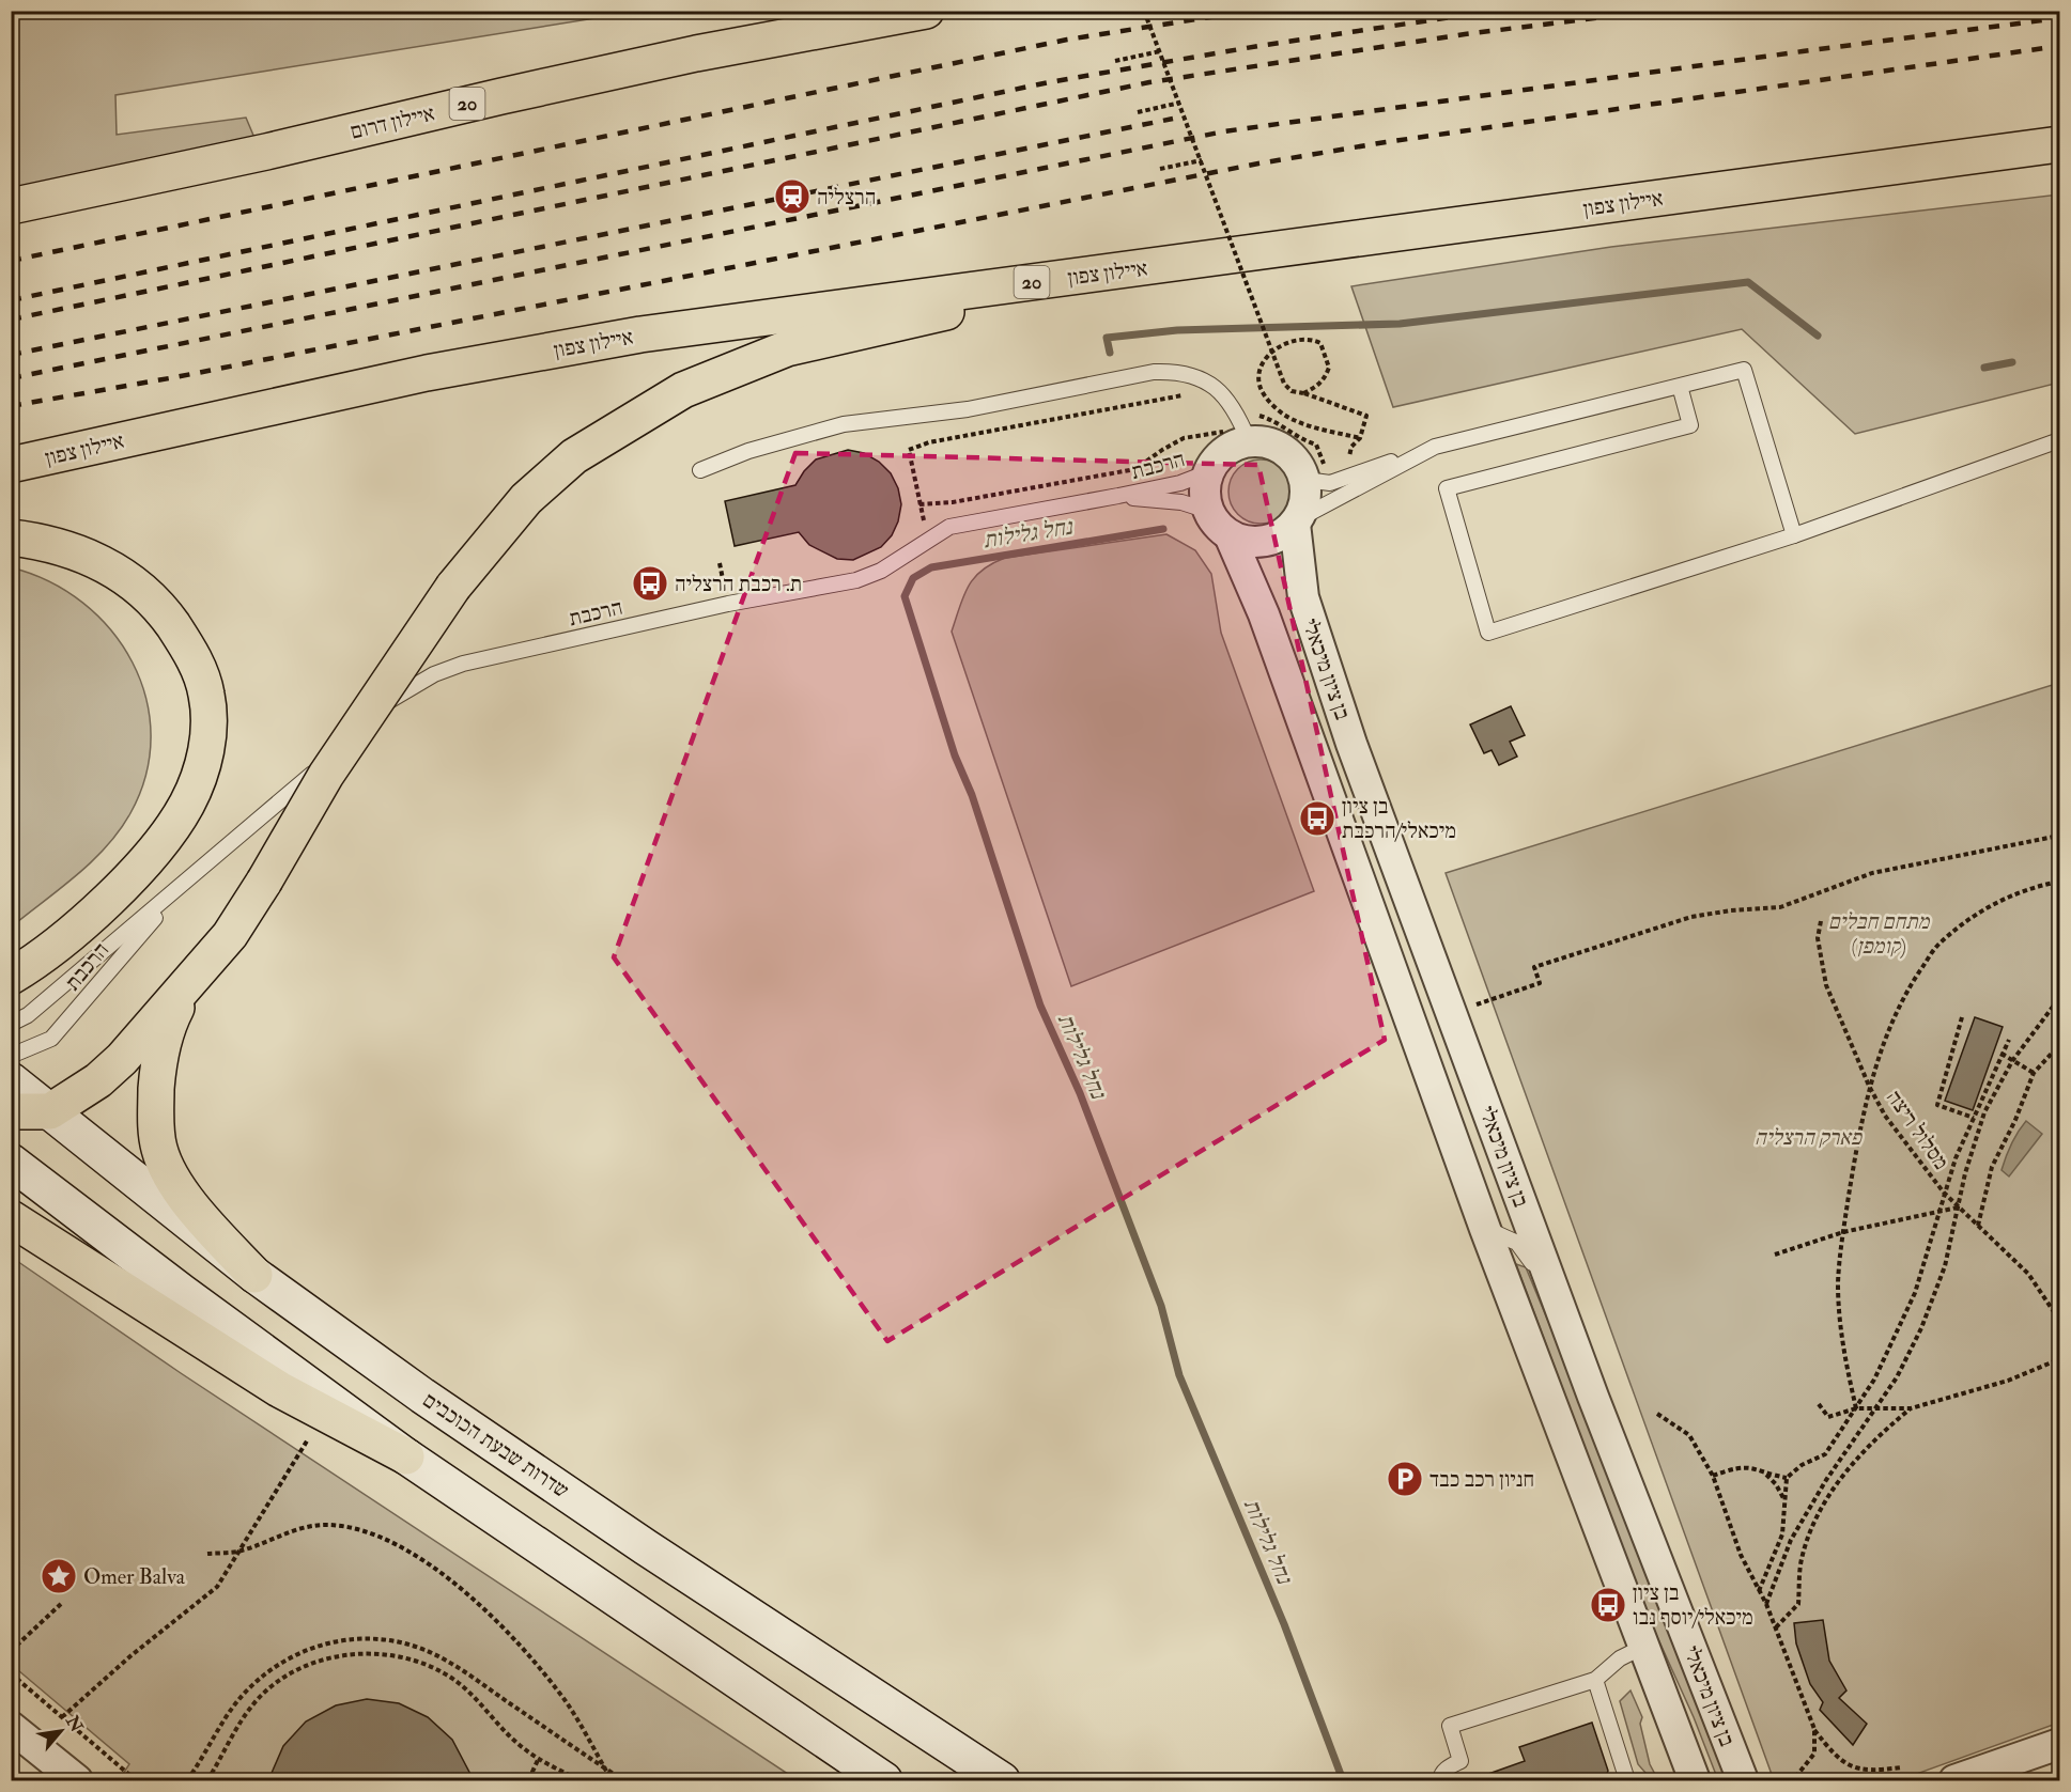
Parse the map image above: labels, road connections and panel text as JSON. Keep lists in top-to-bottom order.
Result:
{
  "streets": {
    "highway": ["20", "איילון דרום", "איילון צפון"],
    "main road": ["שדרות שבעת הכוכבים"],
    "street": ["בן ציון מיכאלי"],
    "lane": ["הרכבת"],
    "path": ["מסלול ריצה"]
  },
  "crossings": [
    ["הרכבת", "בן ציון מיכאלי"]
  ],
  "water": ["נחל גלילות"],
  "parks": ["מתחם חבלים (קומפן)", "פארק הרצליה"],
  "places": {
    "station": ["הרצליה"],
    "bus stop": ["ת. רכבת הרצליה", "בן ציון מיכאלי/הרכבת", "בן ציון מיכאלי/יוסף נבו"],
    "parking": ["חניון רכב כבד"],
    "place": ["Omer Balva"]
  },
  "north": "top right"
}
